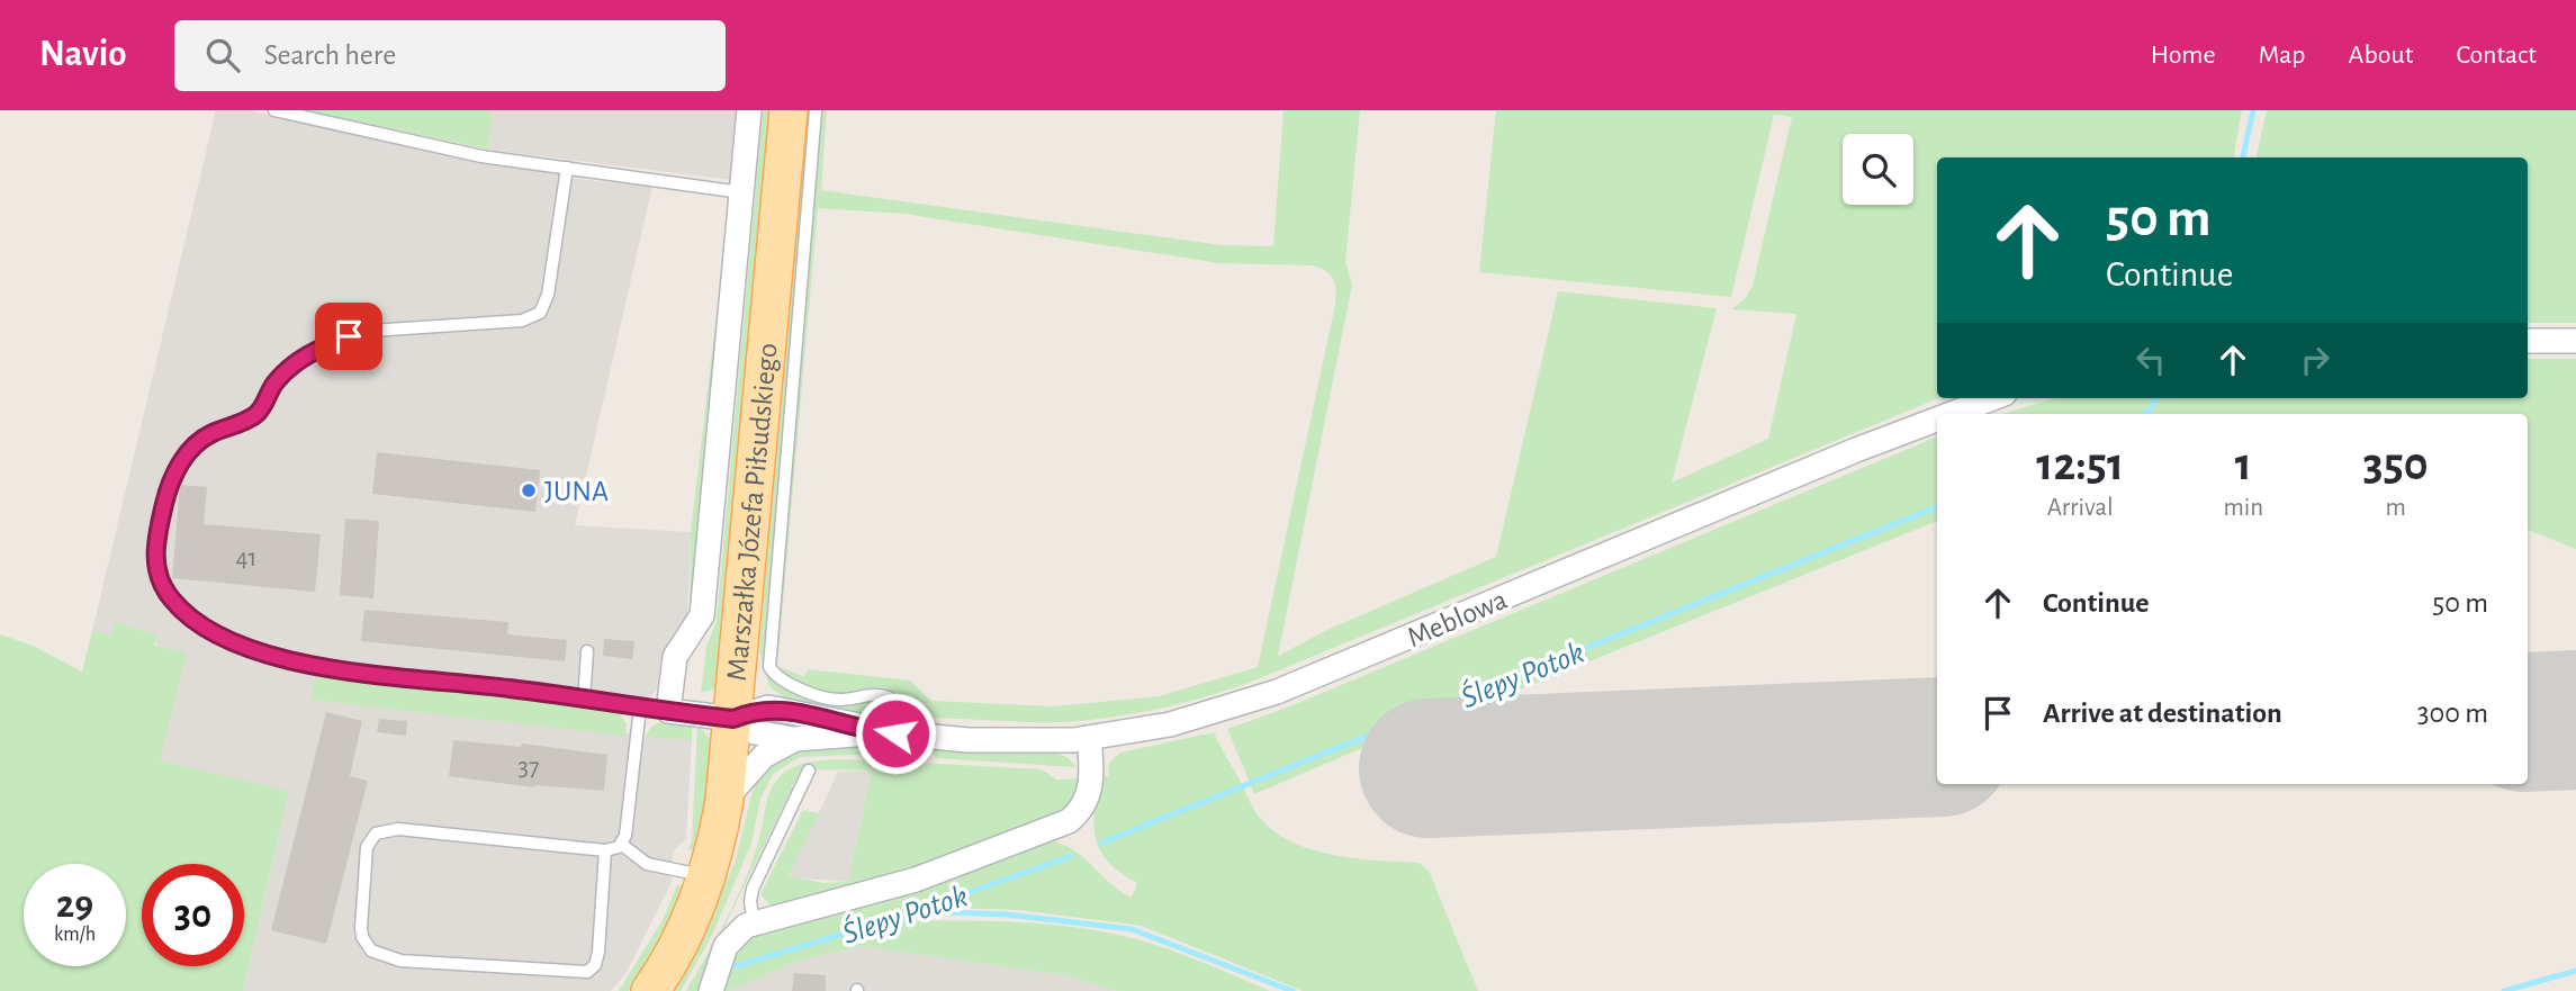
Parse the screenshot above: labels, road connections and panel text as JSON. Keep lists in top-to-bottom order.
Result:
{
  "streets": {
    "main road": ["Marszałka Józefa Piłsudskiego"],
    "street": ["Meblowa"]
  },
  "crossings": [
    ["Marszałka Józefa Piłsudskiego", "Meblowa"]
  ],
  "water": ["Ślepy Potok"],
  "places": ["JUNA"],
  "house_numbers": ["41", "37"],
  "page": {
    "header": "Navio",
    "search": "Search here",
    "nav": [
      "Home",
      "Map",
      "About",
      "Contact"
    ],
    "turn": ["50 m", "Continue"],
    "eta": [
      "12:51",
      "Arrival",
      "1",
      "min",
      "350",
      "m"
    ],
    "list": [
      {
        "name": "Continue",
        "value": "50 m"
      },
      {
        "name": "Arrive at destination",
        "value": "300 m"
      }
    ],
    "speed": "29 km/h",
    "limit": "30"
  }
}
